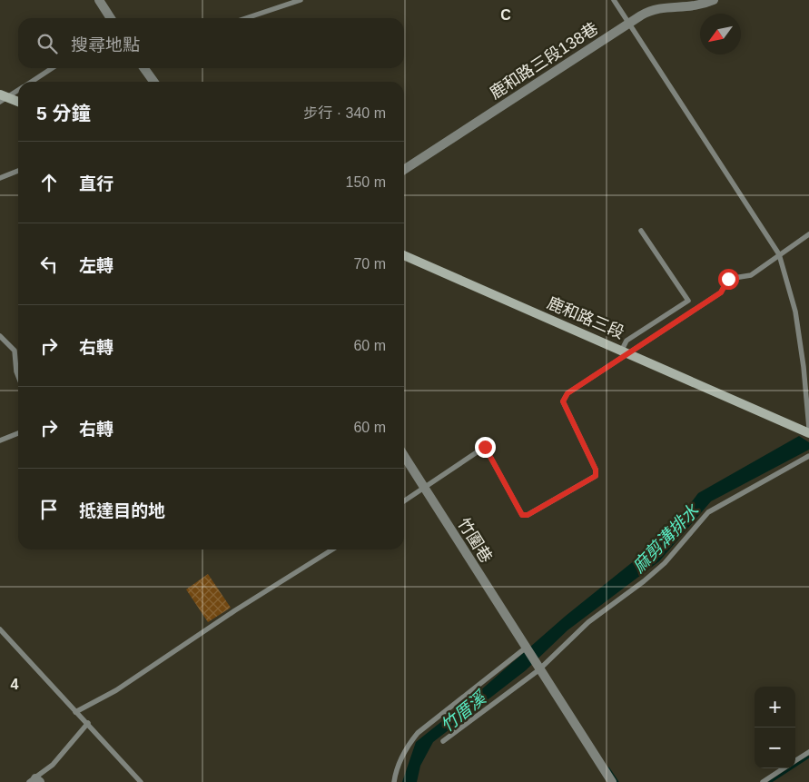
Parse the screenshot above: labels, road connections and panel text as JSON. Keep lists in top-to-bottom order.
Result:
{
  "streets": {
    "main road": ["鹿和路三段"],
    "street": ["鹿和路三段138巷", "竹圍巷"]
  },
  "water": ["麻剪溝排水", "竹厝溪"],
  "north": "bottom left",
  "page": {
    "search": "搜尋地點",
    "heading": ["5 分鐘", "步行 · 340 m"],
    "list": [
      ["直行", "150 m"],
      ["左轉", "70 m"],
      ["右轉", "60 m"],
      ["右轉", "60 m"],
      "抵達目的地"
    ],
    "map_buttons": ["+", "−"]
  },
  "grid": {
    "columns": ["C"],
    "rows": ["4"]
  }
}
